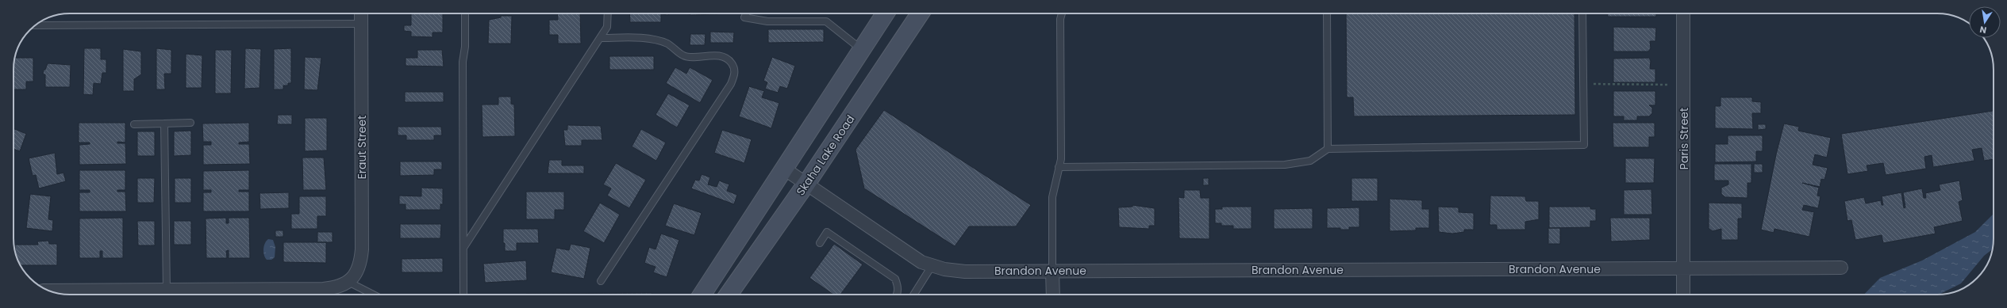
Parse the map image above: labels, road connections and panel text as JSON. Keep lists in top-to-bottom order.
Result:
{
  "streets": {
    "main road": ["Skaha Lake Road"],
    "street": ["Paris Street", "Eraut Street", "Brandon Avenue"]
  },
  "crossings": [
    ["Paris Street", "Brandon Avenue"],
    ["Skaha Lake Road", "Brandon Avenue"]
  ],
  "north": "bottom"
}
